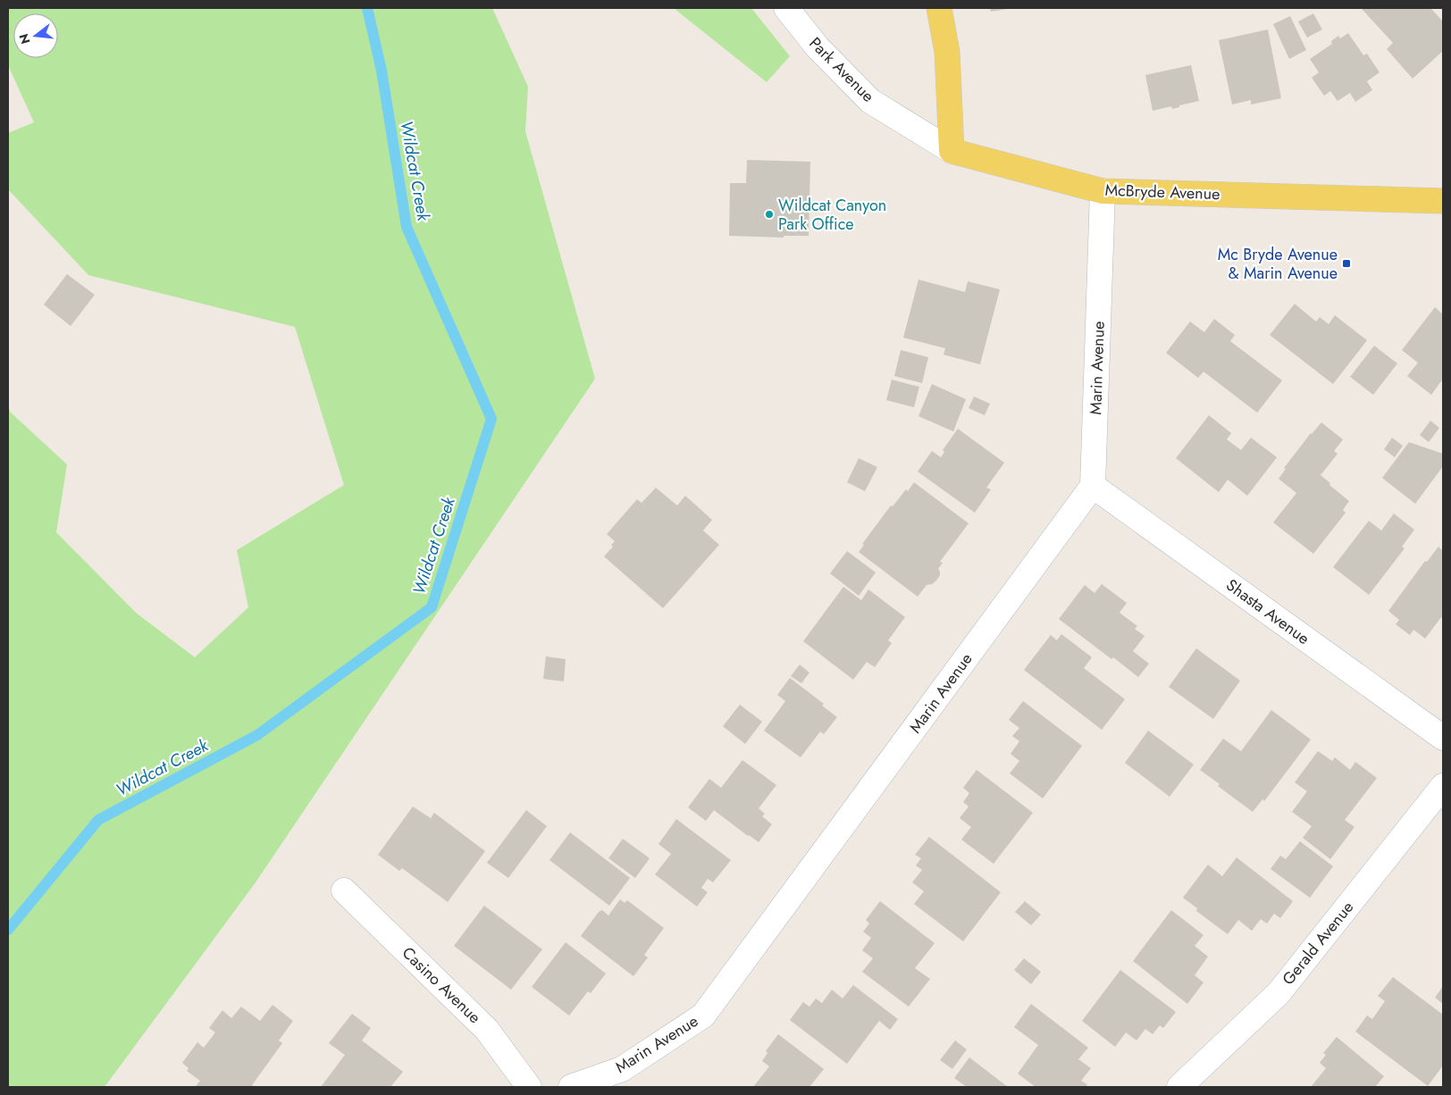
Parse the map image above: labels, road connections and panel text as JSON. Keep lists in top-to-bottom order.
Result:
{
  "streets": {
    "main road": ["McBryde Avenue"],
    "street": [
      "Park Avenue",
      "Marin Avenue",
      "Shasta Avenue",
      "Gerald Avenue",
      "Casino Avenue"
    ]
  },
  "crossings": [
    ["Park Avenue", "McBryde Avenue"],
    ["McBryde Avenue", "Marin Avenue"],
    ["Marin Avenue", "Shasta Avenue"]
  ],
  "water": ["Wildcat Creek"],
  "places": {
    "other": ["Wildcat Canyon Park Office"],
    "transit": ["Mc Bryde Avenue & Marin Avenue"]
  },
  "north": "left"
}
